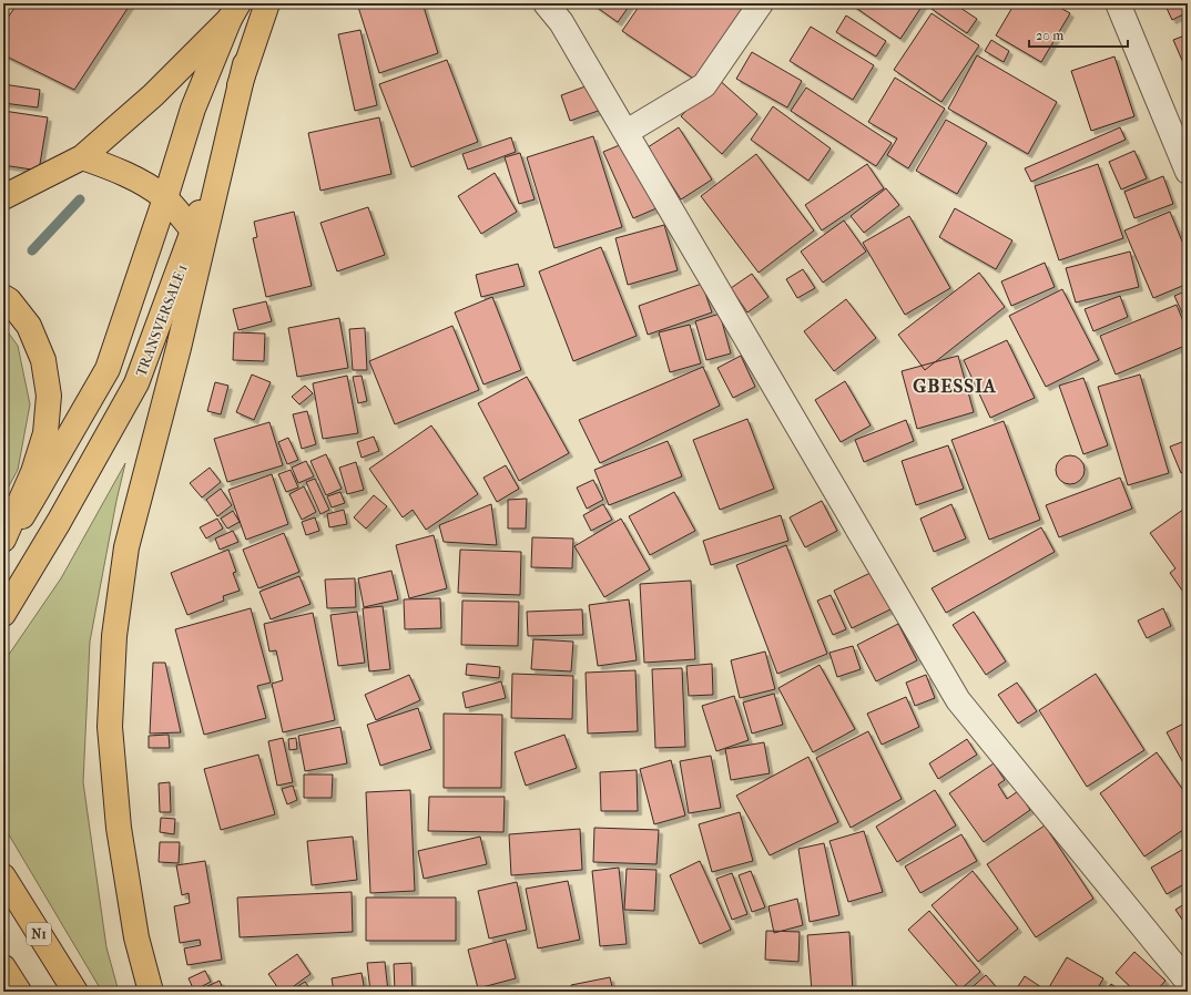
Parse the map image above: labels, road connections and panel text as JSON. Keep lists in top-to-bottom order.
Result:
{
  "streets": {
    "main road": ["TRANSVERSALE 1", "N1"]
  },
  "districts": ["GBESSIA"],
  "scale_bar": "20 m"
}
